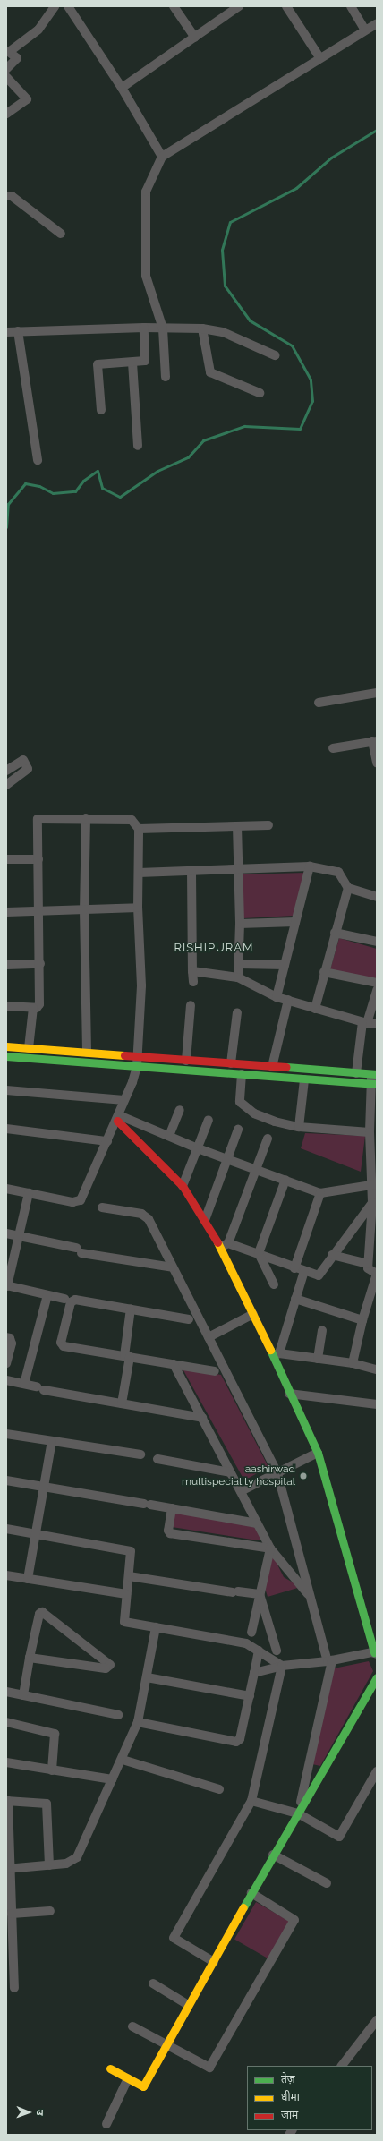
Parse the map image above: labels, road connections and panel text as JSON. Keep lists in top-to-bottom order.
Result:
{
  "districts": ["RISHIPURAM"],
  "places": ["aashirwad multispeciality hospital"],
  "legend": ["तेज़", "धीमा", "जाम"],
  "north": "right"
}
